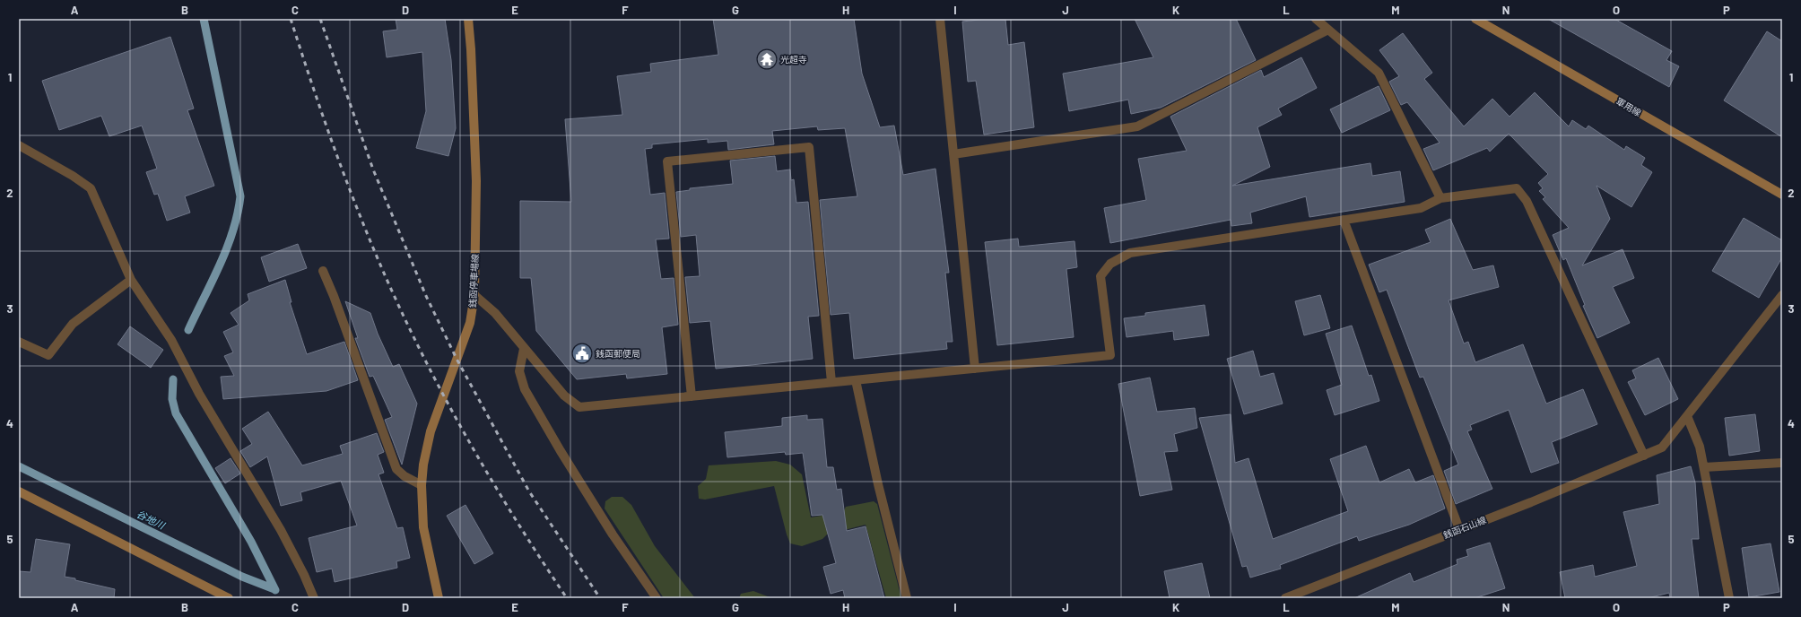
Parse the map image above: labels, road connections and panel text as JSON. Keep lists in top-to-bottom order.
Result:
{
  "streets": {
    "main road": ["軍用線", "銭函停車場線"],
    "street": ["銭函石山線"]
  },
  "water": ["谷地川"],
  "places": {
    "temple": ["光超寺"],
    "public building": ["銭函郵便局"]
  },
  "grid": {
    "columns": [
      "A",
      "B",
      "C",
      "D",
      "E",
      "F",
      "G",
      "H",
      "I",
      "J",
      "K",
      "L",
      "M",
      "N",
      "O",
      "P"
    ],
    "rows": [
      "1",
      "2",
      "3",
      "4",
      "5"
    ]
  }
}
